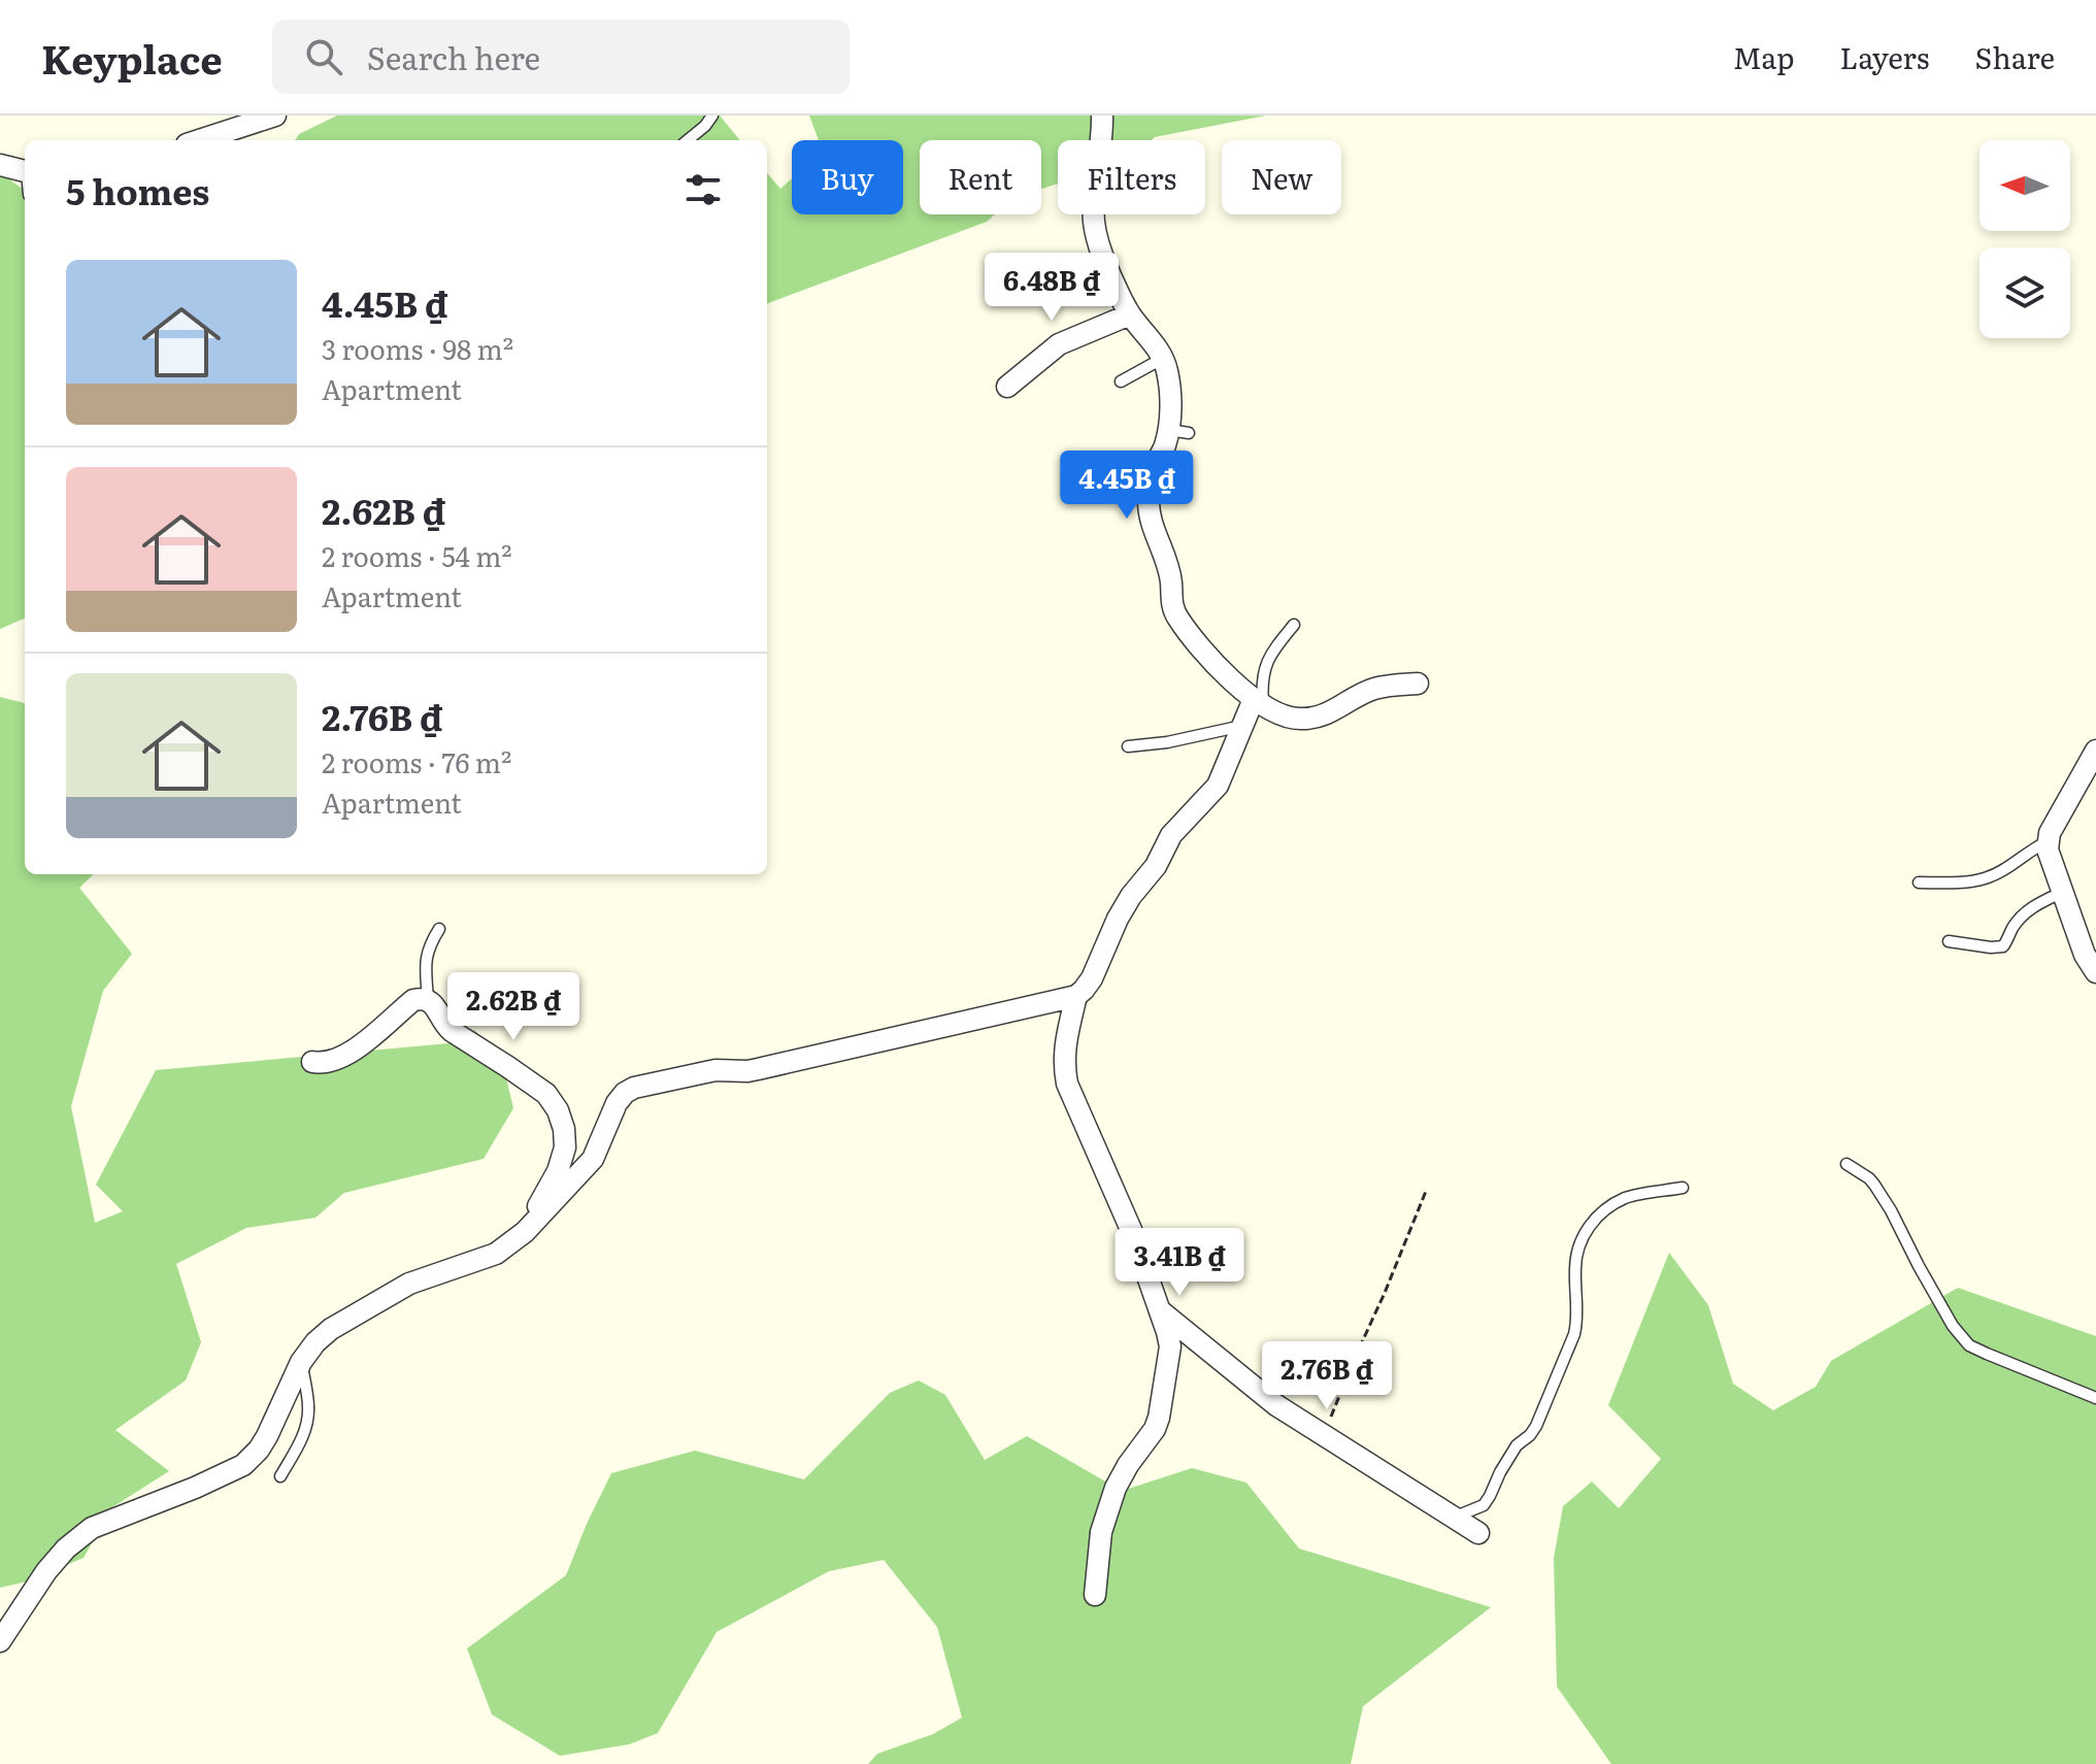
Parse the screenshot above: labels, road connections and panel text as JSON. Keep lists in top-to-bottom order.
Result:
{
  "north": "left",
  "page": {
    "header": "Keyplace",
    "search": "Search here",
    "nav": ["Map", "Layers", "Share"],
    "chip": [
      "Buy",
      "Rent",
      "Filters",
      "New"
    ],
    "heading": "5 homes",
    "list": [
      {
        "name": "4.45B ₫",
        "note": "3 rooms · 98 m² · Apartment"
      },
      {
        "name": "2.62B ₫",
        "note": "2 rooms · 54 m² · Apartment"
      },
      {
        "name": "2.76B ₫",
        "note": "2 rooms · 76 m² · Apartment"
      }
    ],
    "price": [
      "6.48B ₫",
      "4.45B ₫",
      "2.62B ₫",
      "3.41B ₫",
      "2.76B ₫"
    ]
  }
}
